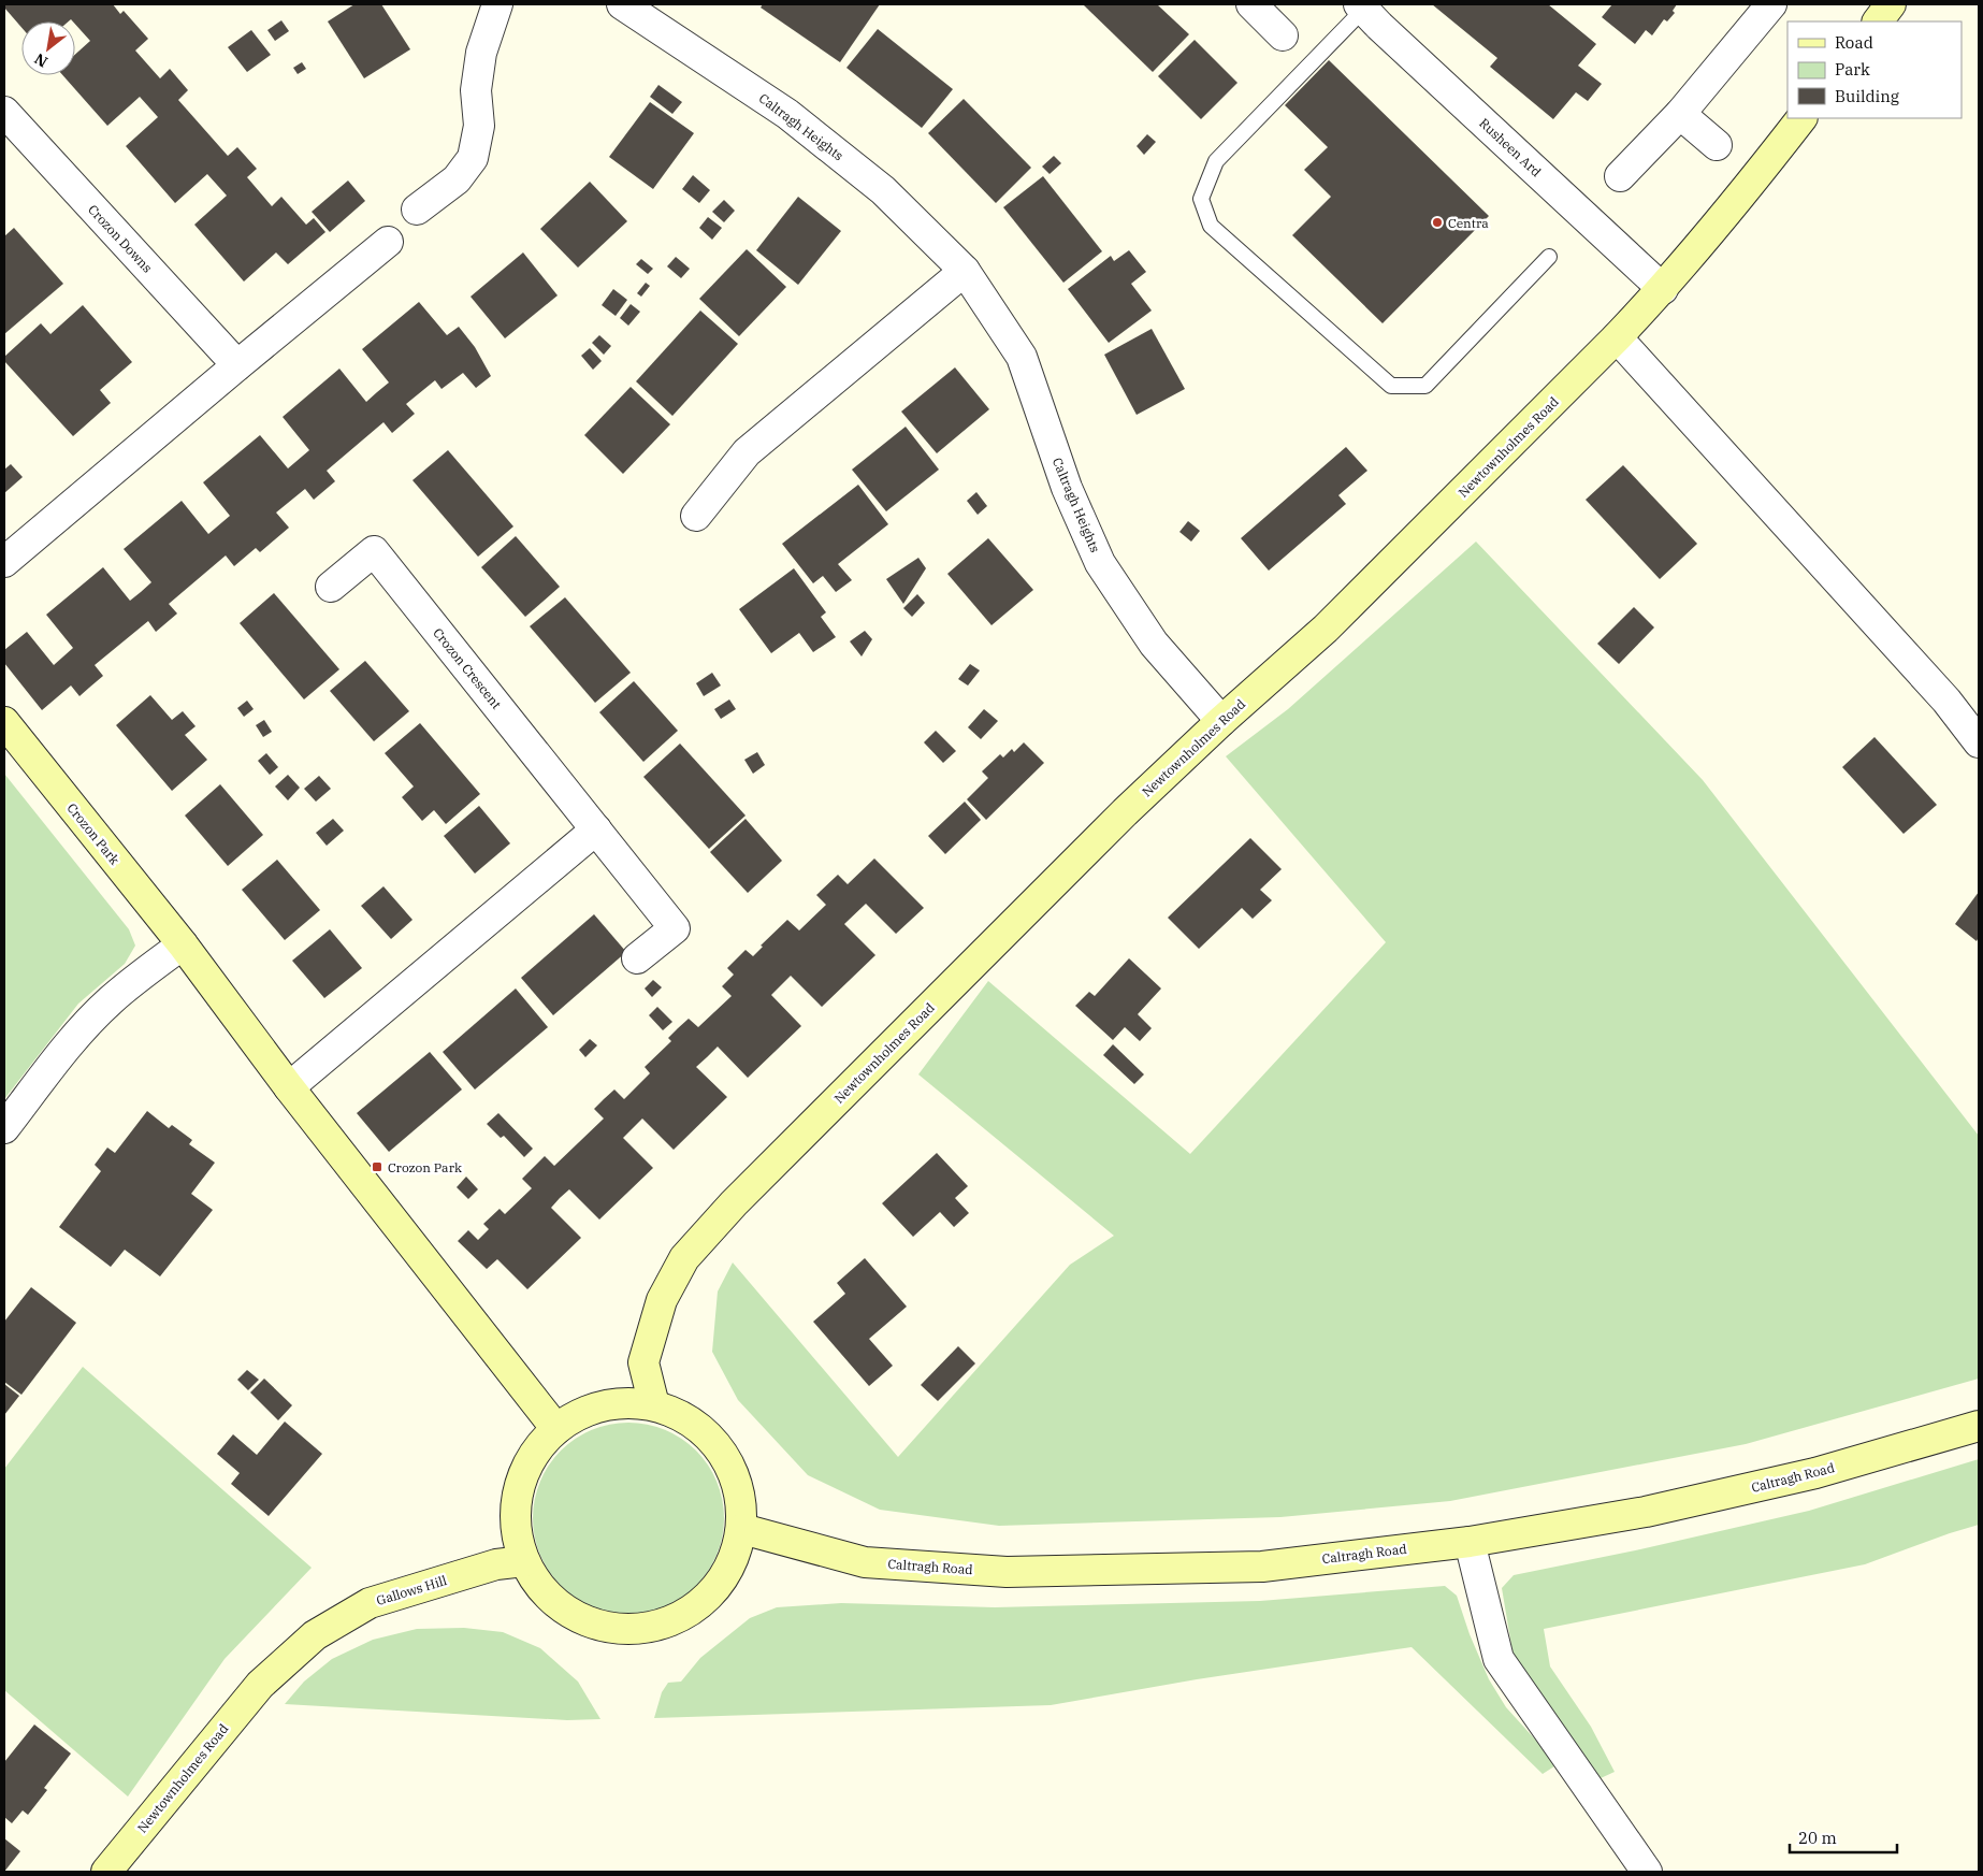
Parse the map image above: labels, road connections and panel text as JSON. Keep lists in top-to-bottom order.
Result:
{
  "streets": {
    "street": [
      "Caltragh Heights",
      "Rusheen Ard",
      "Crozon Downs",
      "Newtownholmes Road",
      "Crozon Crescent",
      "Crozon Park",
      "Caltragh Road",
      "Gallows Hill"
    ]
  },
  "crossings": [
    ["Caltragh Heights", "Newtownholmes Road"],
    ["Rusheen Ard", "Newtownholmes Road"],
    ["Newtownholmes Road", "Gallows Hill"]
  ],
  "places": {
    "other": ["Centra"],
    "transit": ["Crozon Park"]
  },
  "legend": ["Road", "Park", "Building"],
  "scale_bar": "20 m",
  "north": "bottom left"
}
